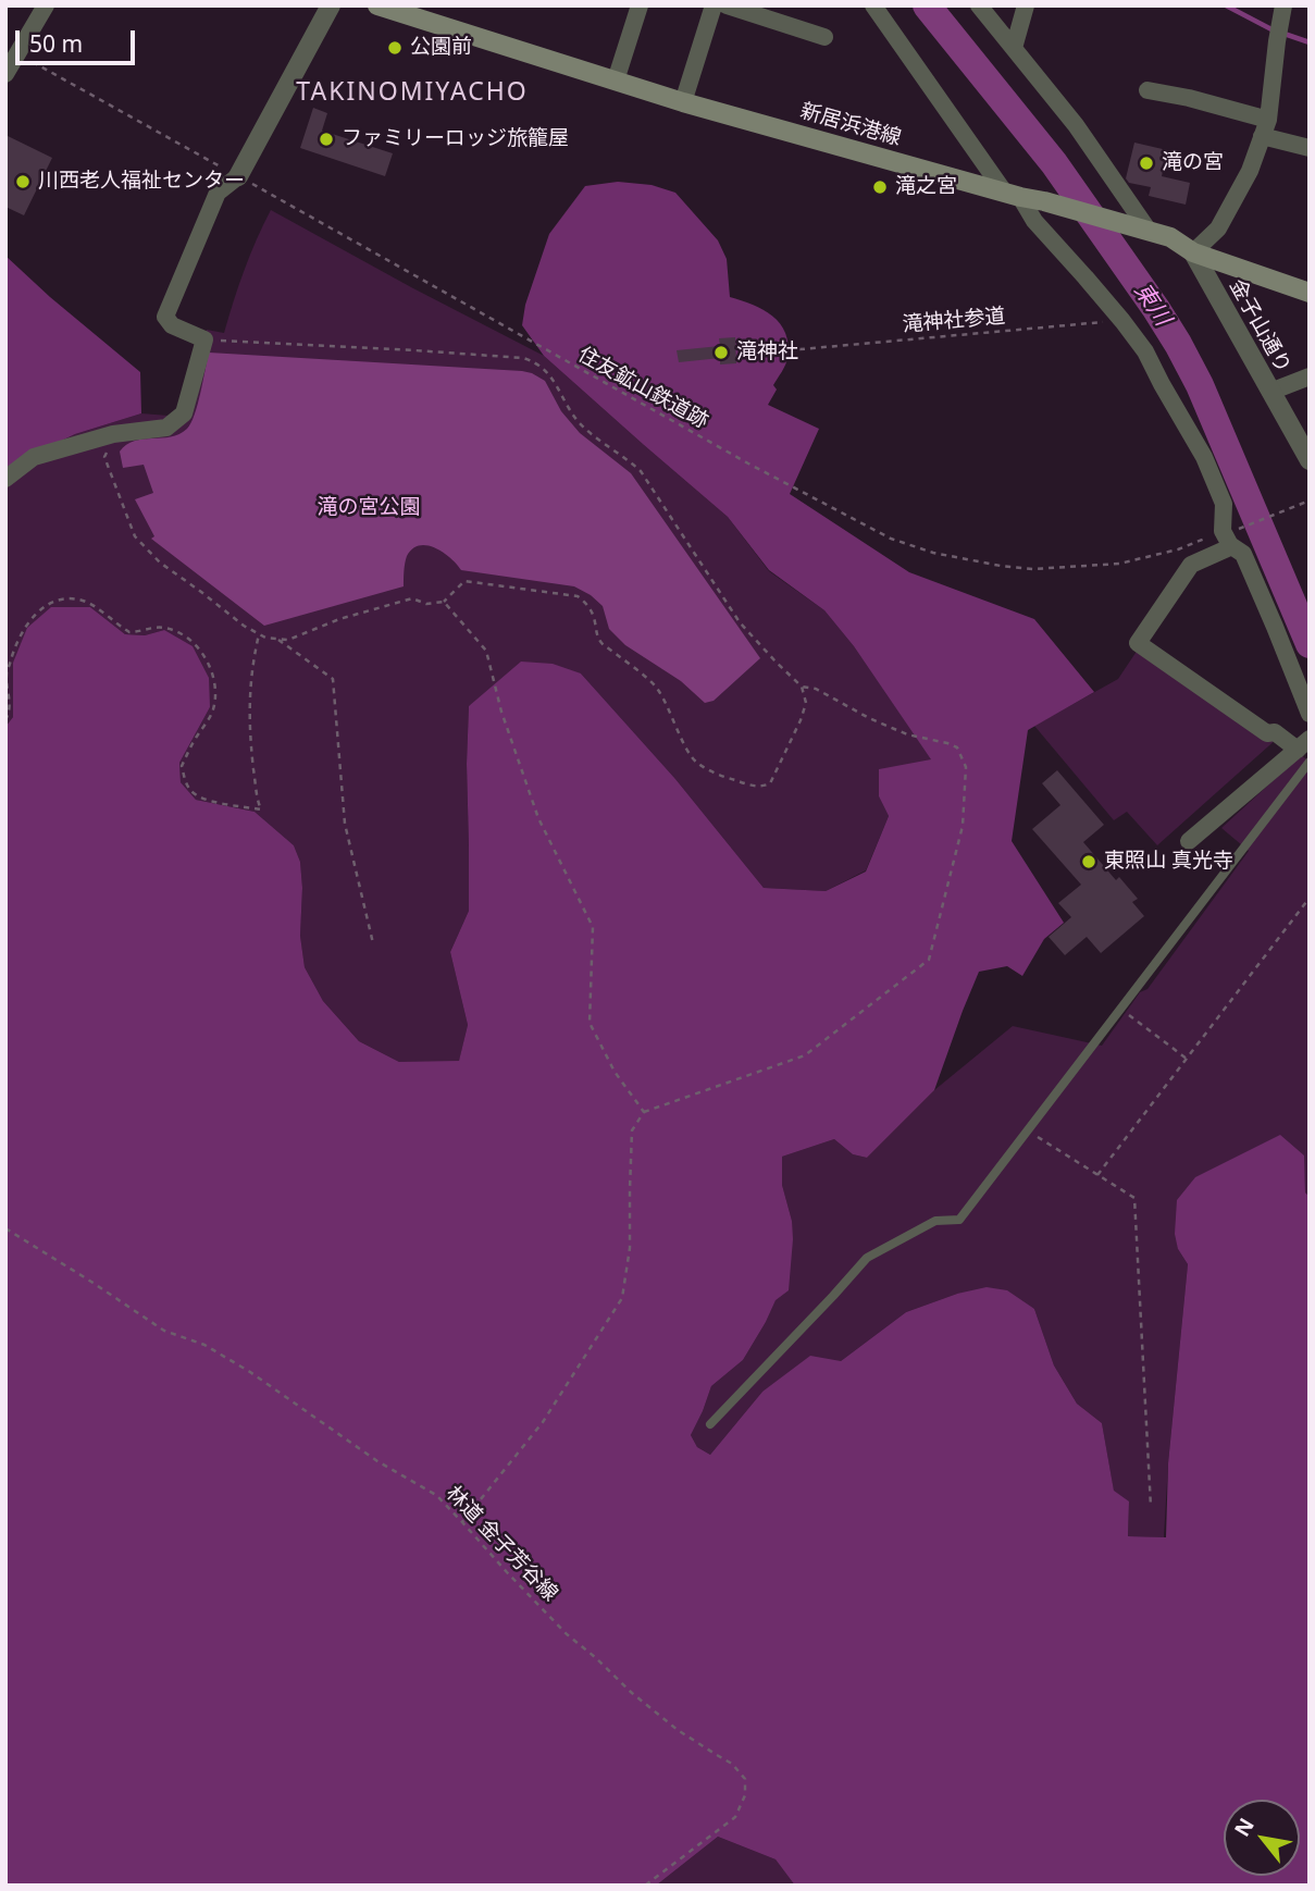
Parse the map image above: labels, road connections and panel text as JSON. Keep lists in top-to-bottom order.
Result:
{
  "streets": {
    "main road": ["新居浜港線"],
    "street": ["金子山通り"],
    "path": ["滝神社参道", "住友鉱山鉄道跡", "林道 金子芳谷線"]
  },
  "crossings": [
    ["新居浜港線", "金子山通り"]
  ],
  "districts": ["TAKINOMIYACHO"],
  "water": ["東川"],
  "parks": ["滝の宮公園"],
  "places": [
    "公園前",
    "ファミリーロッジ旅籠屋",
    "滝の宮",
    "川西老人福祉センター",
    "滝之宮",
    "滝神社",
    "東照山 真光寺"
  ],
  "scale_bar": "50 m",
  "north": "top left"
}
